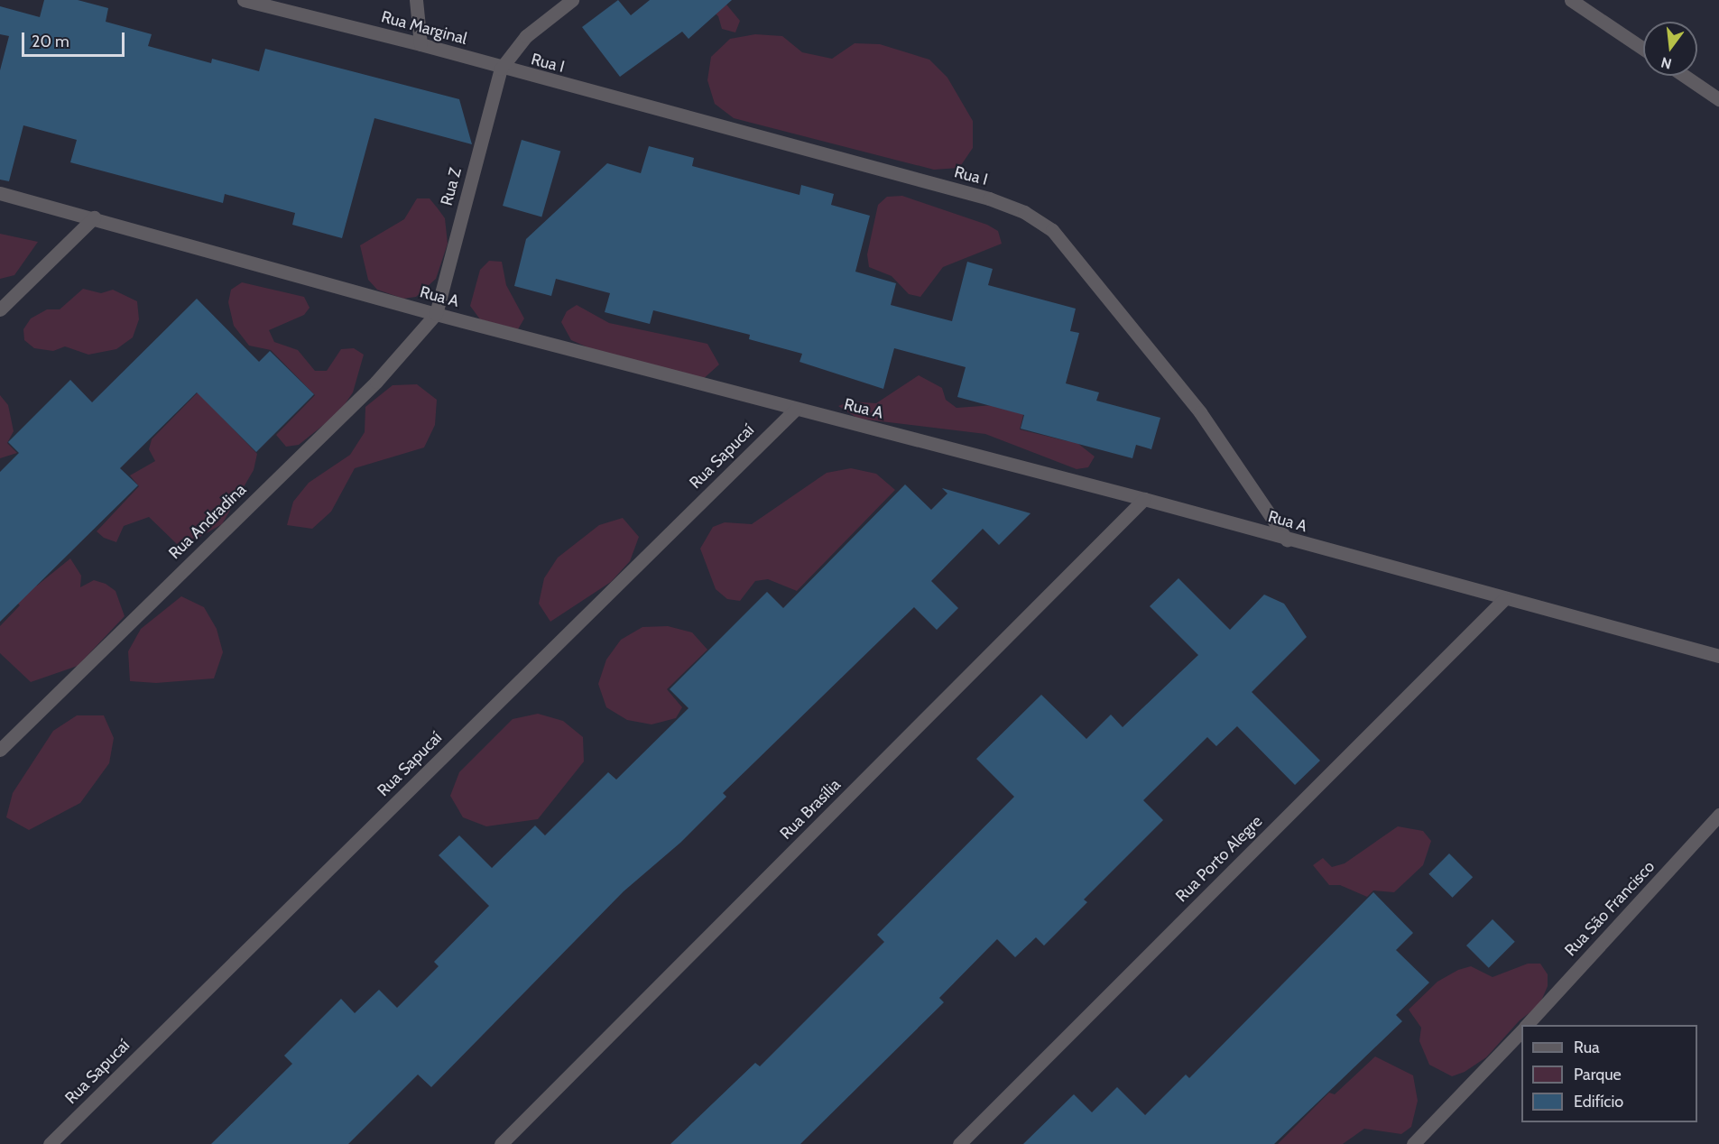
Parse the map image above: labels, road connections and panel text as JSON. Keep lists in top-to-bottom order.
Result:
{
  "streets": {
    "street": [
      "Rua Marginal",
      "Rua I",
      "Rua Z",
      "Rua A",
      "Rua Sapucaí",
      "Rua Andradina",
      "Rua Brasília",
      "Rua Porto Alegre",
      "Rua São Francisco"
    ]
  },
  "crossings": [
    ["Rua Marginal", "Rua I"],
    ["Rua Marginal", "Rua Z"],
    ["Rua I", "Rua Z"],
    ["Rua I", "Rua A"],
    ["Rua Z", "Rua A"],
    ["Rua Z", "Rua Andradina"],
    ["Rua A", "Rua Sapucaí"],
    ["Rua A", "Rua Andradina"],
    ["Rua A", "Rua Brasília"],
    ["Rua A", "Rua Porto Alegre"]
  ],
  "legend": ["Rua", "Parque", "Edifício"],
  "scale_bar": "20 m",
  "north": "bottom"
}
